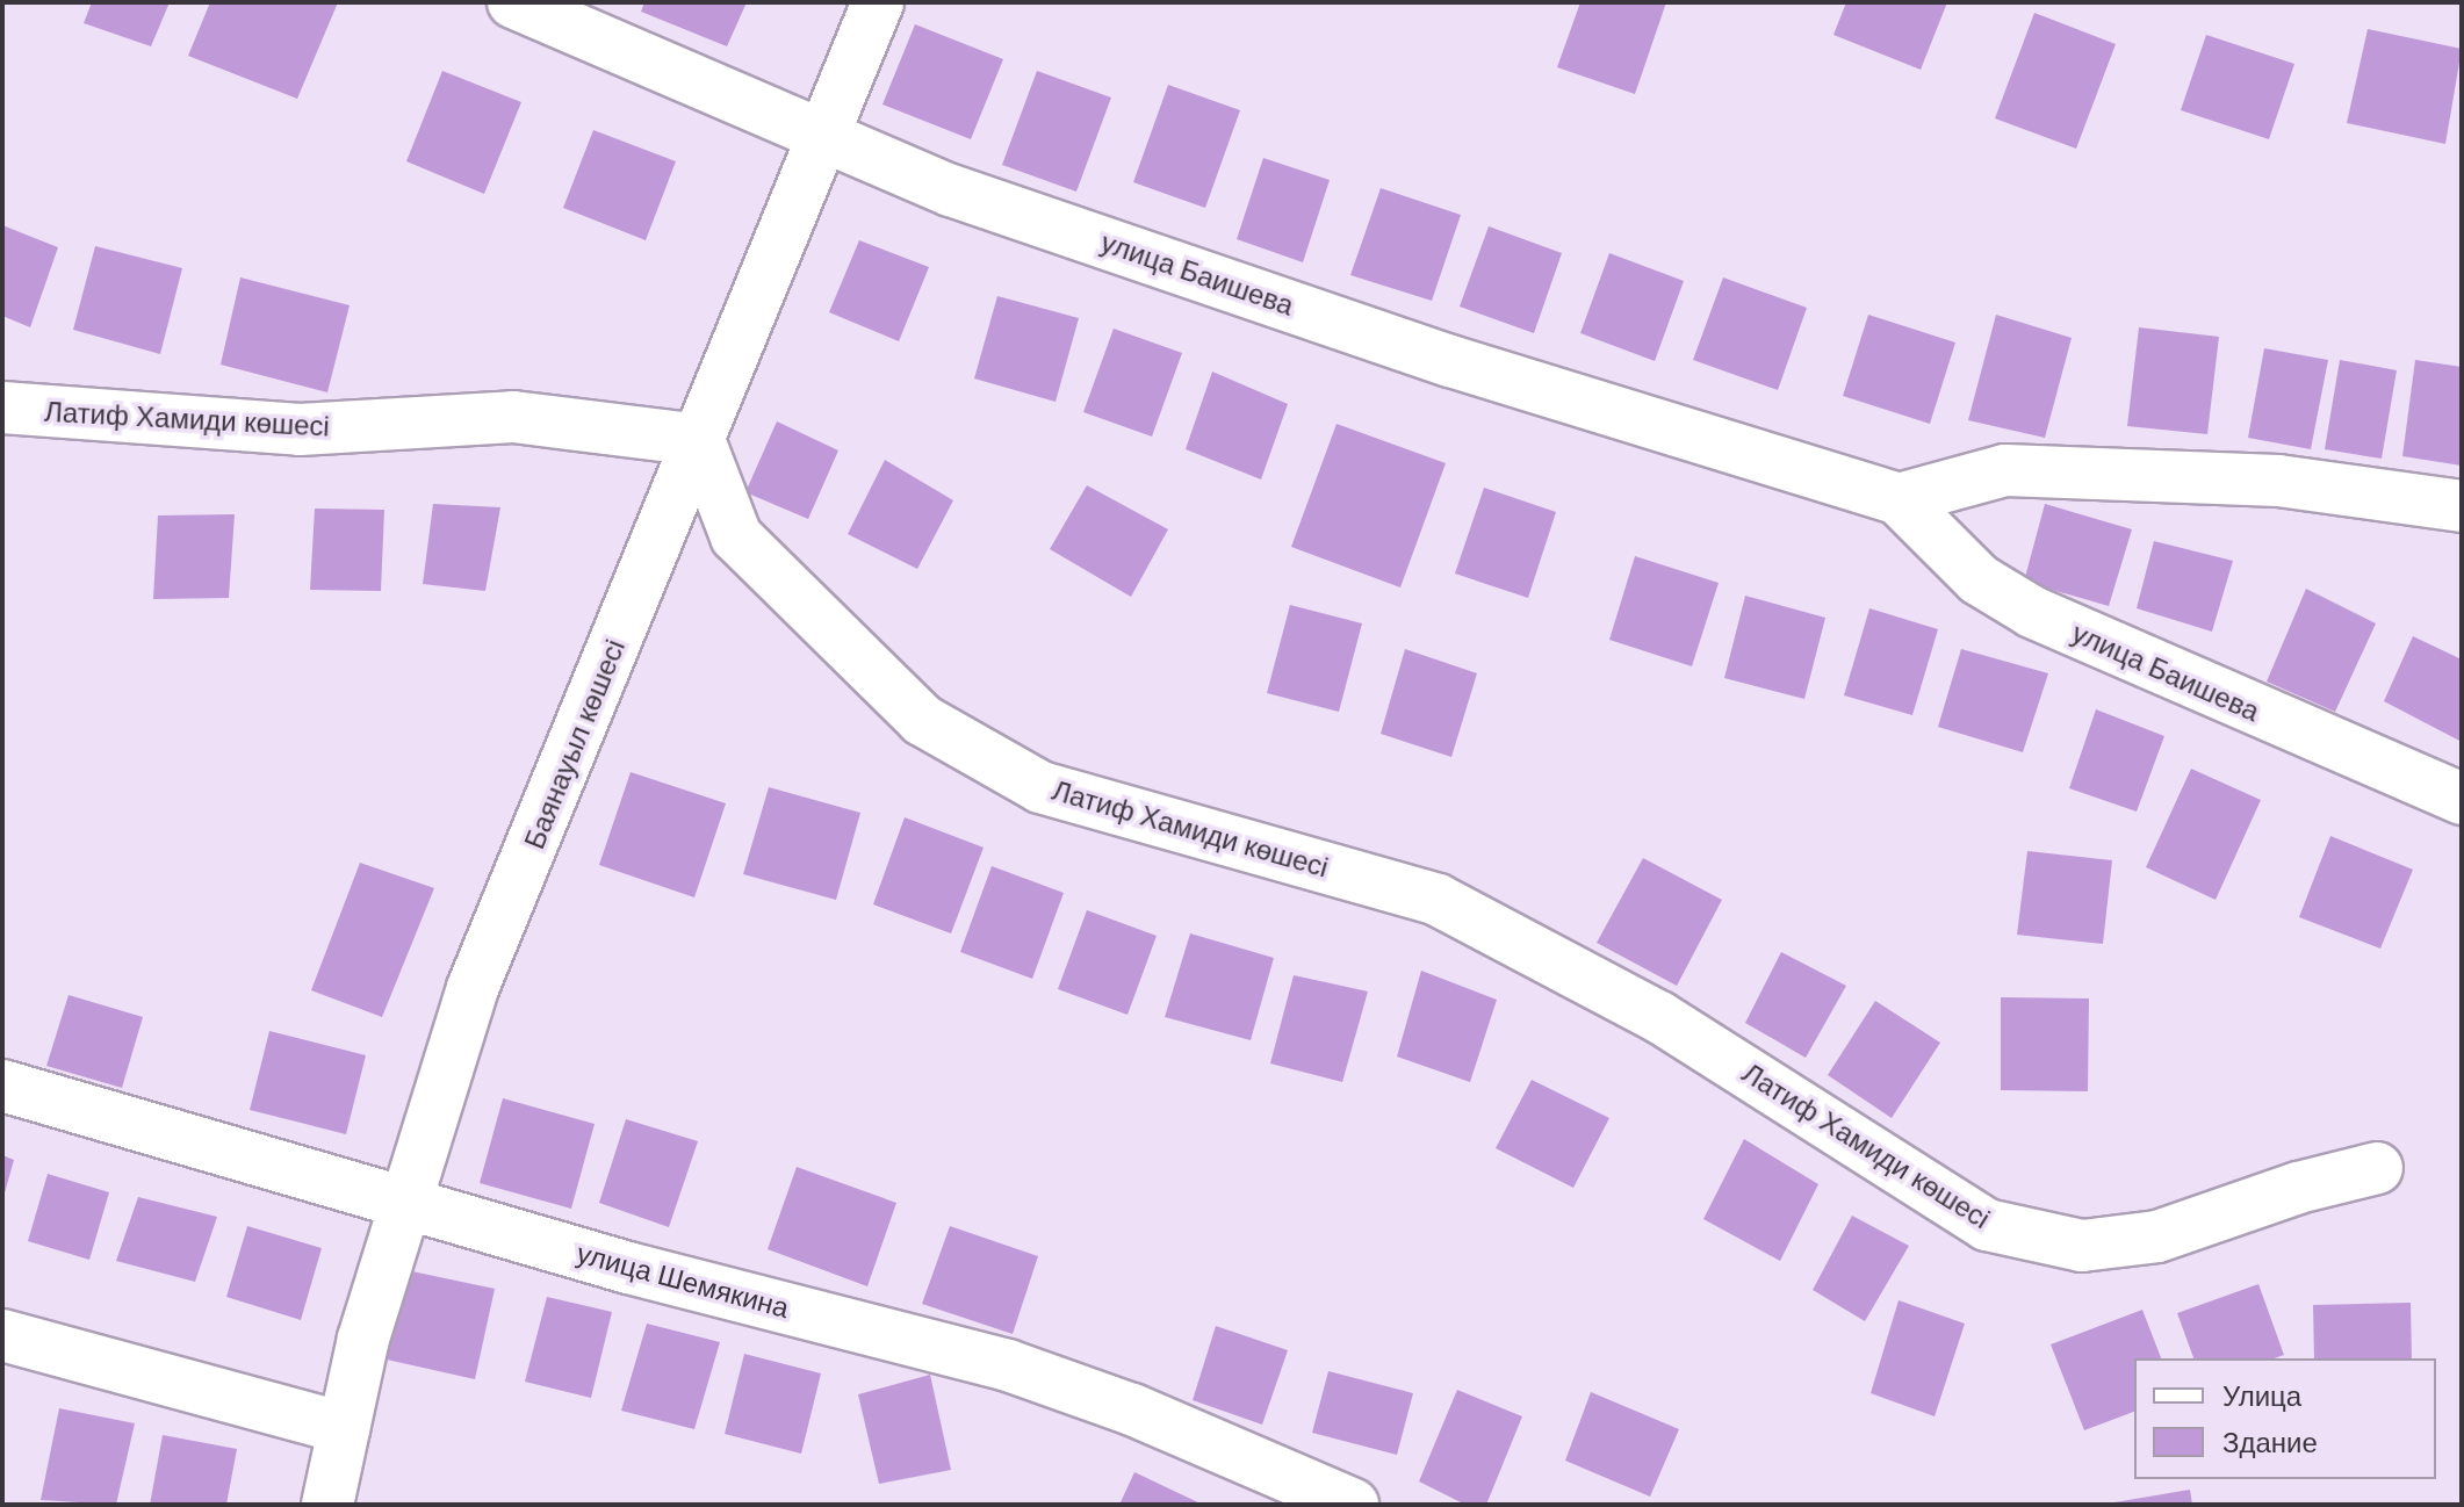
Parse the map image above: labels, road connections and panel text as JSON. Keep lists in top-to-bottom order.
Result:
{
  "streets": {
    "street": [
      "улица Баишева",
      "Латиф Хамиди көшесі",
      "Баянауыл көшесі",
      "улица Шемякина"
    ]
  },
  "crossings": [
    ["улица Баишева", "Баянауыл көшесі"],
    ["Латиф Хамиди көшесі", "Баянауыл көшесі"],
    ["Баянауыл көшесі", "улица Шемякина"]
  ],
  "legend": ["Улица", "Здание"]
}
